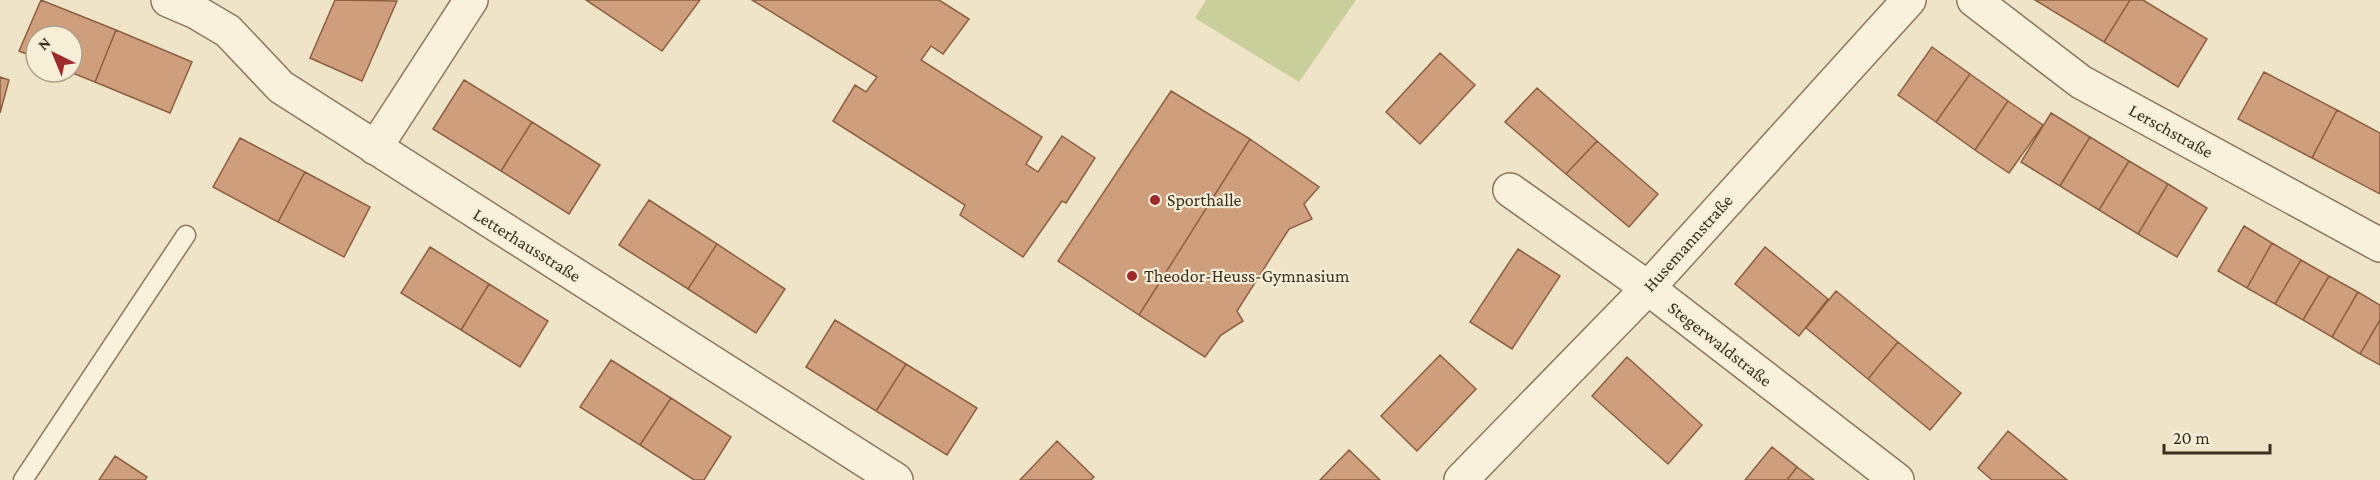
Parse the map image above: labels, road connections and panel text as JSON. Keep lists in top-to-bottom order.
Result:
{
  "streets": {
    "street": [
      "Lerschstraße",
      "Husemannstraße",
      "Letterhausstraße",
      "Stegerwaldstraße"
    ]
  },
  "crossings": [
    ["Husemannstraße", "Stegerwaldstraße"]
  ],
  "places": ["Sporthalle", "Theodor-Heuss-Gymnasium"],
  "scale_bar": "20 m",
  "north": "top left"
}
